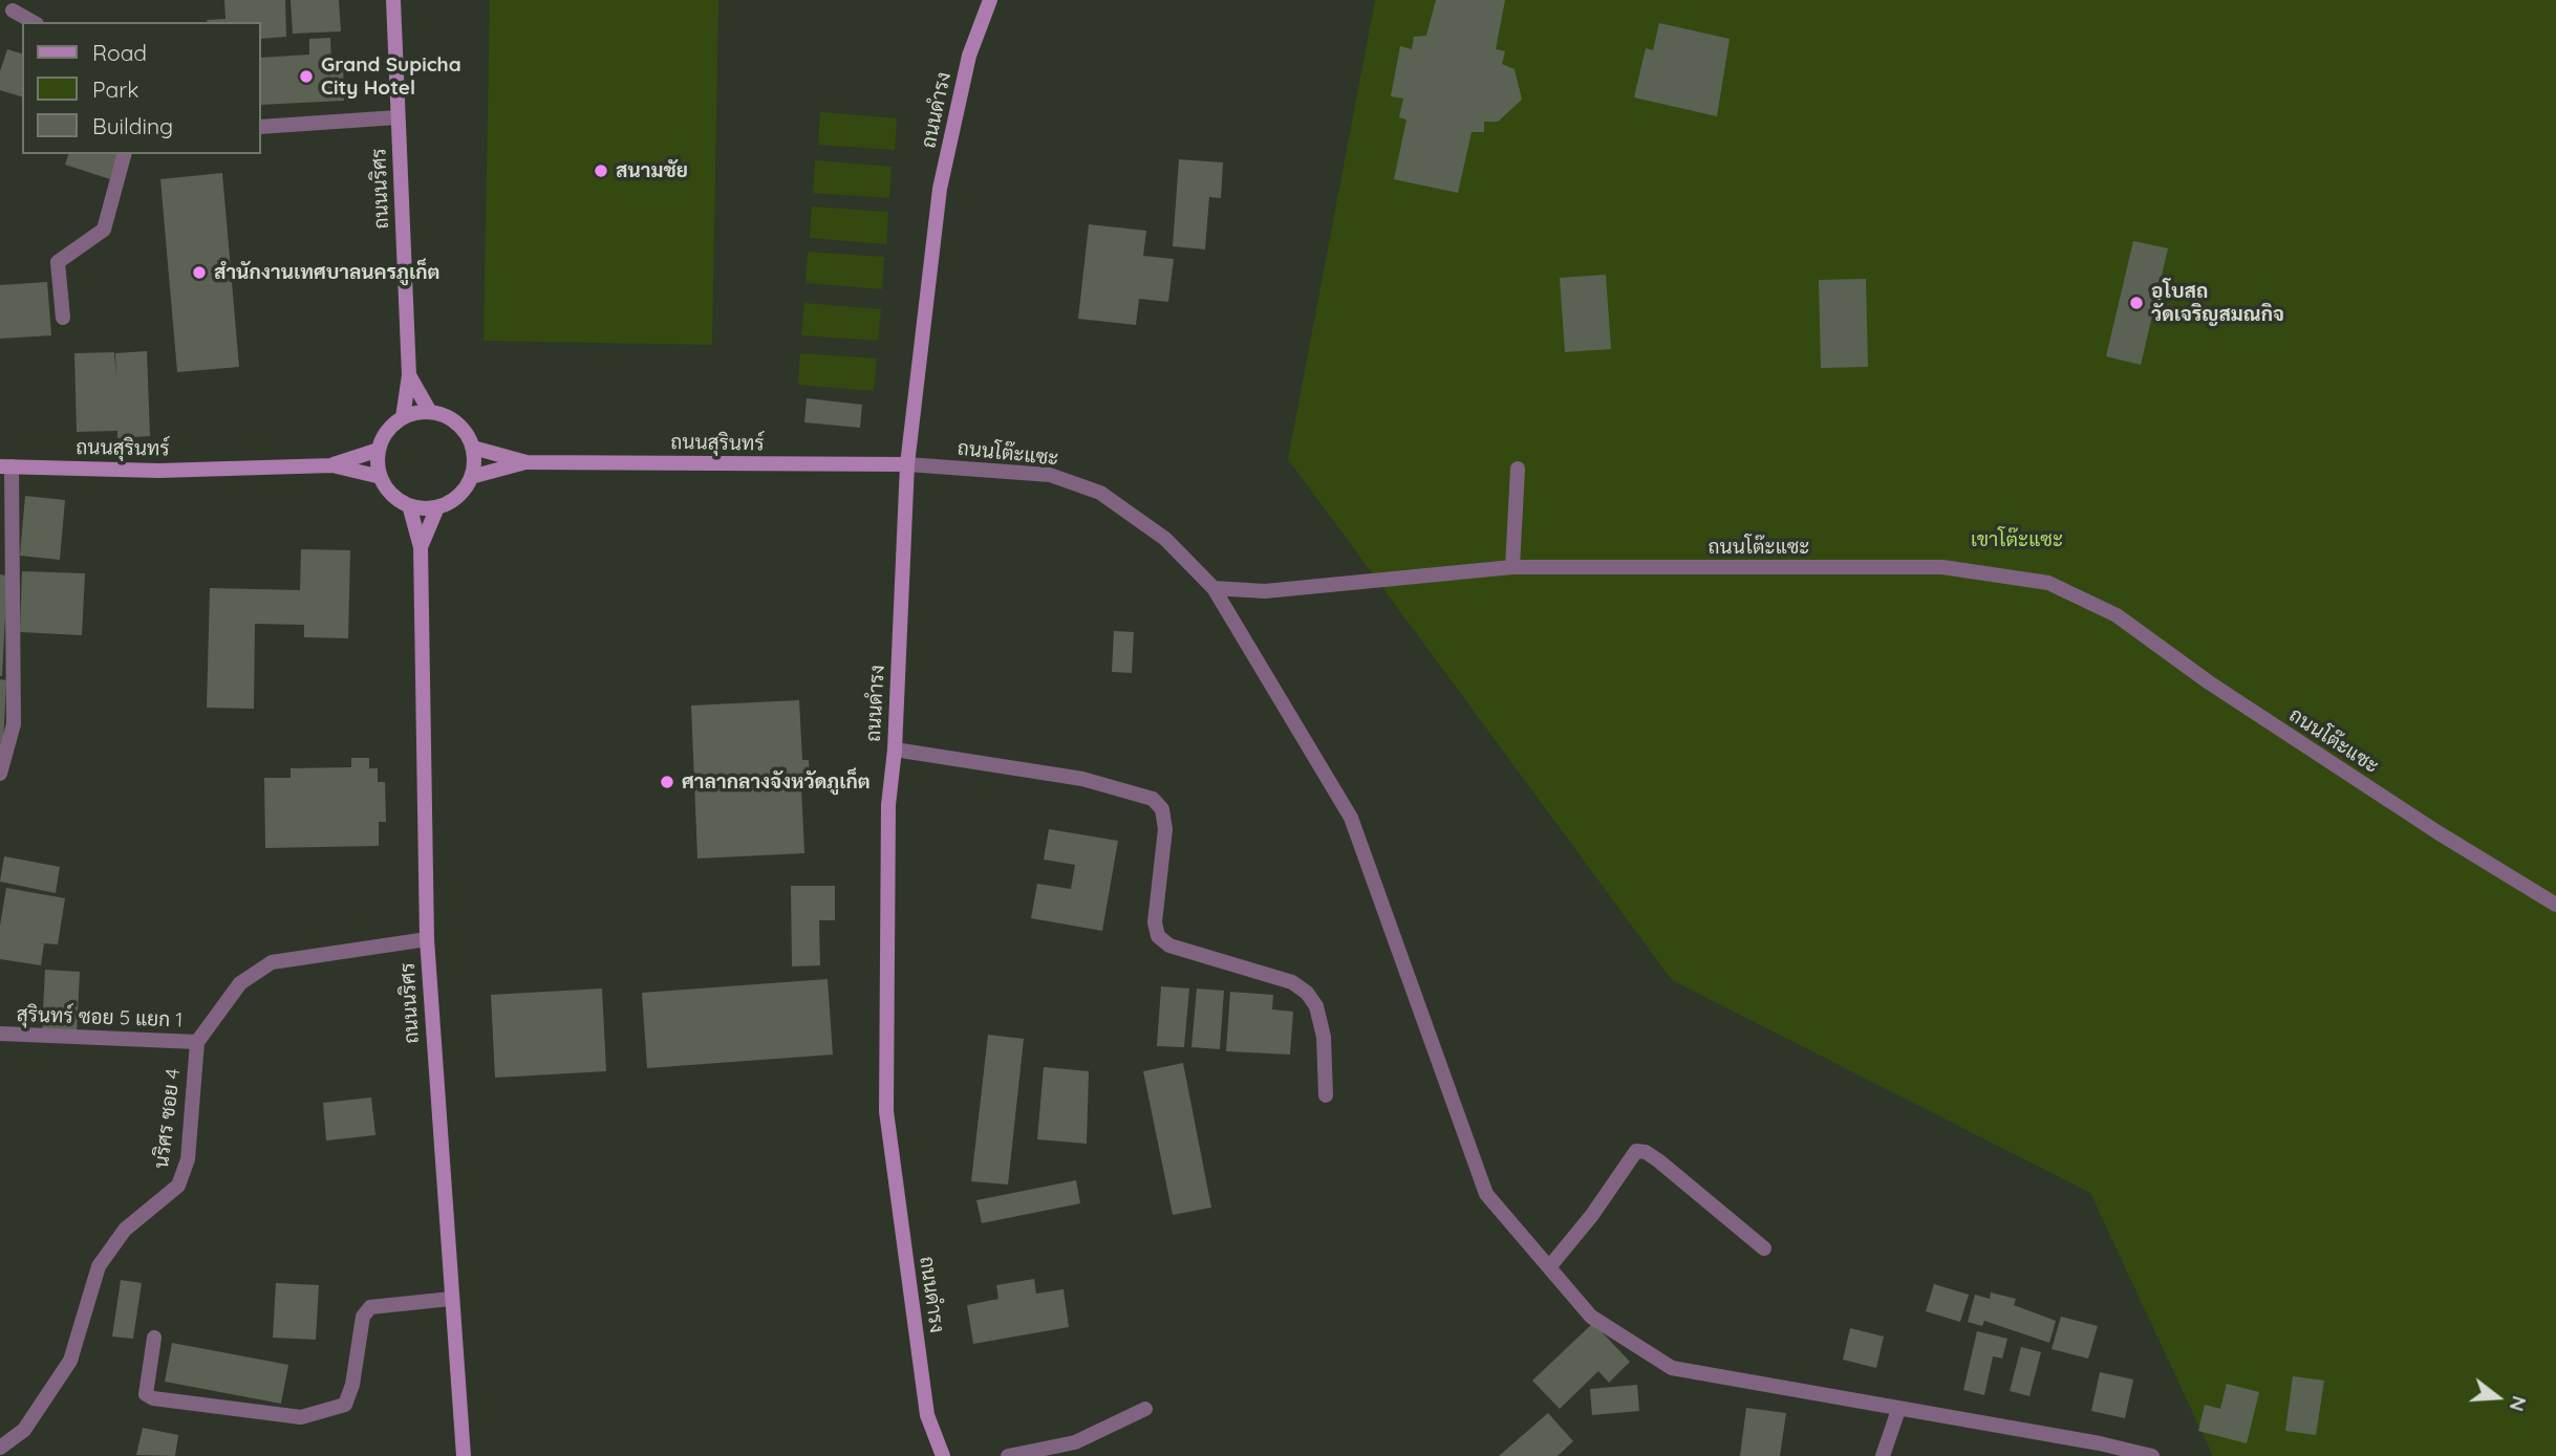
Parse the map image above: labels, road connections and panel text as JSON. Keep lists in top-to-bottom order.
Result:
{
  "streets": {
    "street": [
      "ถนนดำรง",
      "ถนนนริศร",
      "ถนนสุรินทร์",
      "ถนนโต๊ะแซะ",
      "สุรินทร์ ซอย 5 แยก 1",
      "นริศร ซอย 4"
    ]
  },
  "crossings": [
    ["ถนนดำรง", "ถนนสุรินทร์"],
    ["ถนนดำรง", "ถนนโต๊ะแซะ"],
    ["ถนนนริศร", "ถนนสุรินทร์"],
    ["ถนนสุรินทร์", "ถนนโต๊ะแซะ"],
    ["สุรินทร์ ซอย 5 แยก 1", "นริศร ซอย 4"]
  ],
  "parks": ["เขาโต๊ะแซะ"],
  "places": [
    "Grand Supicha City Hotel",
    "สนามชัย",
    "สำนักงานเทศบาลนครภูเก็ต",
    "อุโบสถ วัดเจริญสมณกิจ",
    "ศาลากลางจังหวัดภูเก็ต"
  ],
  "legend": ["Road", "Park", "Building"],
  "north": "right"
}
